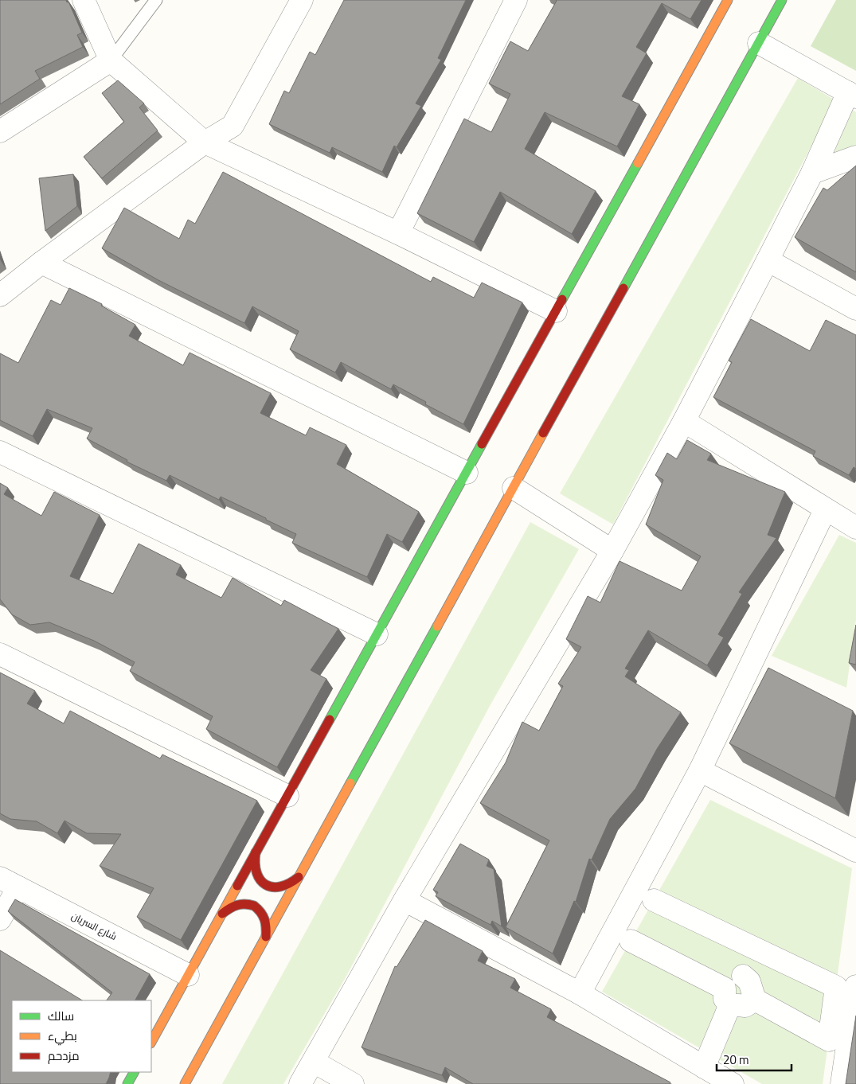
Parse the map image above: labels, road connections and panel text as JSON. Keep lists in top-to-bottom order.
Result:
{
  "streets": {
    "street": ["شارع السريان"]
  },
  "legend": ["سالك", "بطيء", "مزدحم"],
  "scale_bar": "20 m"
}
